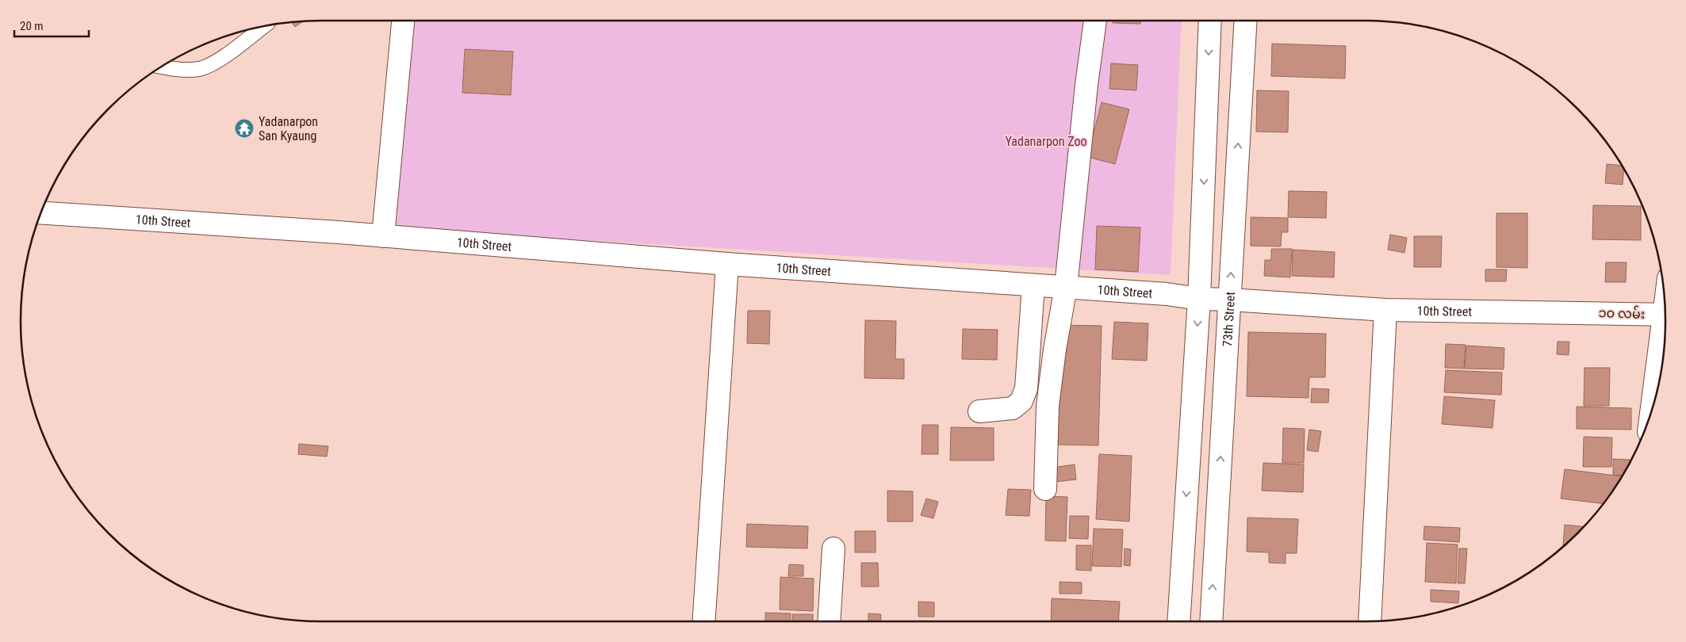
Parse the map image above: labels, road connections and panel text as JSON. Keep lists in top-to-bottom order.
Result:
{
  "streets": {
    "street": ["10th Street", "၁၀ လမ်း", "73th Street"]
  },
  "crossings": [
    ["10th Street", "၁၀ လမ်း"],
    ["10th Street", "73th Street"]
  ],
  "parks": ["Yadanarpon Zoo"],
  "places": {
    "temple": ["Yadanarpon San Kyaung"]
  },
  "scale_bar": "20 m"
}
